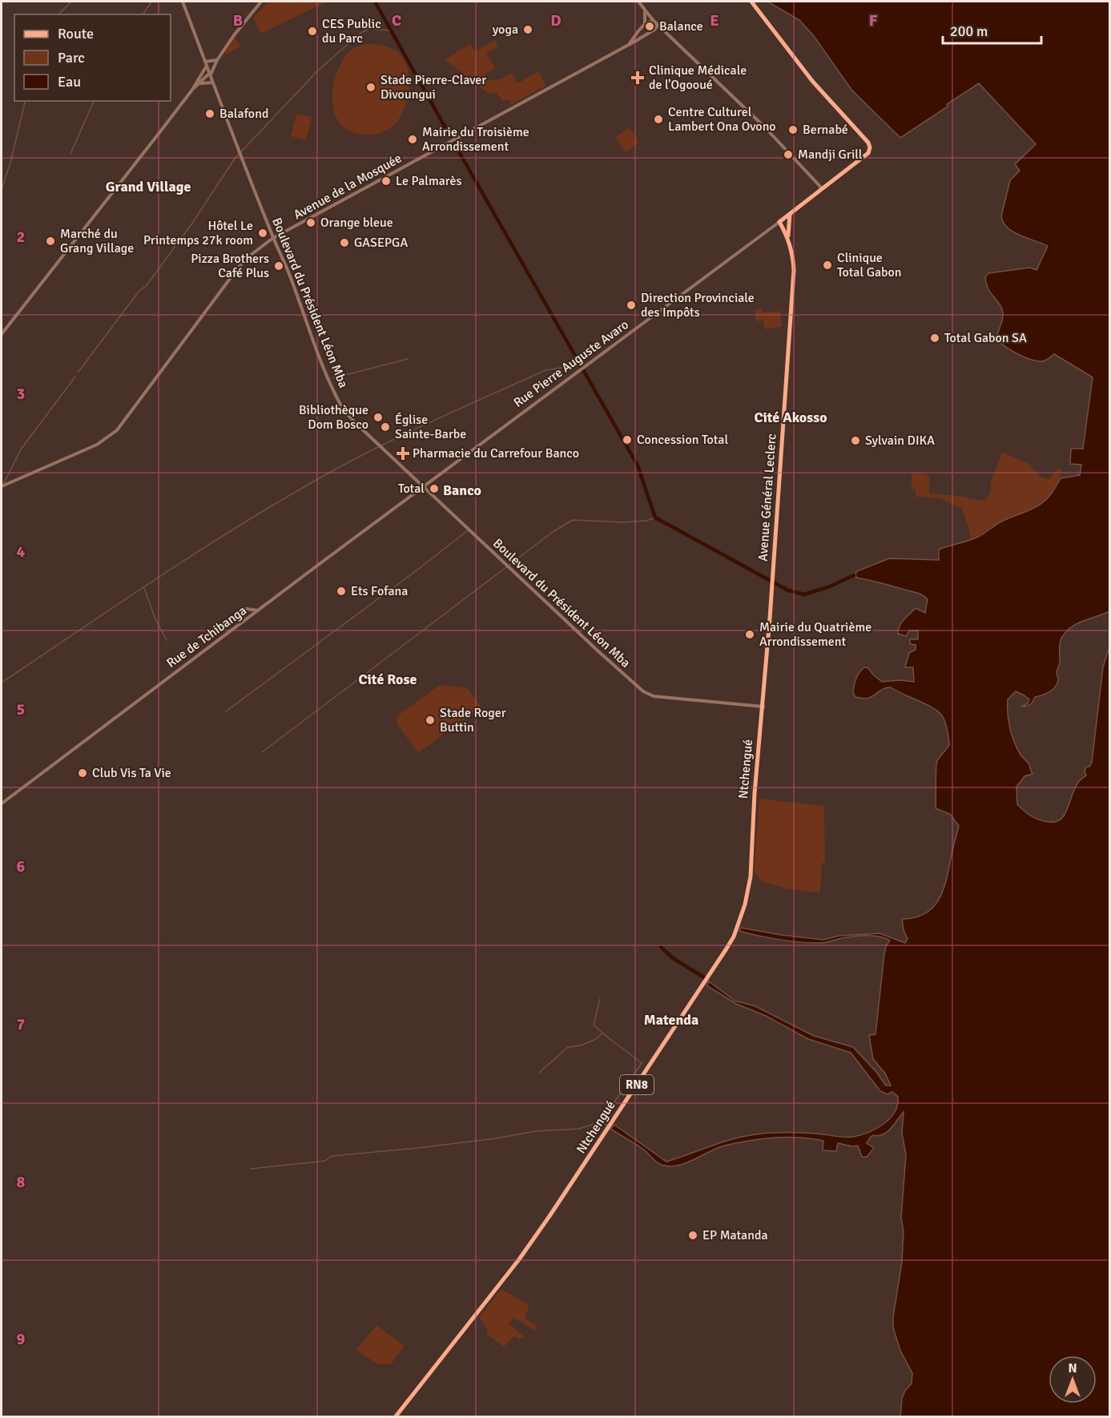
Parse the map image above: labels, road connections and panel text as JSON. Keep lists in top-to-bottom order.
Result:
{
  "streets": {
    "main road": [
      "Rue Pierre Auguste Avaro",
      "Avenue Général Leclerc",
      "Ntchengué",
      "RN8"
    ],
    "street": ["Avenue de la Mosquée", "Boulevard du Président Léon Mba", "Rue de Tchibanga"]
  },
  "crossings": [
    ["Avenue de la Mosquée", "Boulevard du Président Léon Mba"],
    ["Boulevard du Président Léon Mba", "Rue Pierre Auguste Avaro"],
    ["Boulevard du Président Léon Mba", "Avenue Général Leclerc"],
    ["Boulevard du Président Léon Mba", "Rue de Tchibanga"],
    ["Boulevard du Président Léon Mba", "Ntchengué"],
    ["Rue Pierre Auguste Avaro", "Rue de Tchibanga"],
    ["Avenue Général Leclerc", "Ntchengué"]
  ],
  "districts": [
    "Grand Village",
    "Cité Akosso",
    "Banco",
    "Cité Rose",
    "Matenda"
  ],
  "places": {
    "other": [
      "Balance",
      "yoga",
      "CES Public du Parc",
      "Stade Pierre-Claver Divoungui",
      "Balafond",
      "Centre Culturel Lambert Ona Ovono",
      "Bernabé",
      "Mairie du Troisième Arrondissement",
      "Mandji Grill",
      "Le Palmarès",
      "Orange bleue",
      "Hôtel Le Printemps 27k room",
      "Marché du Grang Village",
      "GASEPGA",
      "Clinique Total Gabon",
      "Pizza Brothers Café Plus",
      "Direction Provinciale des Impôts",
      "Total Gabon SA",
      "Bibliothèque Dom Bosco",
      "Église Sainte-Barbe",
      "Concession Total",
      "Sylvain DIKA",
      "Total",
      "Ets Fofana",
      "Mairie du Quatrième Arrondissement",
      "Stade Roger Buttin",
      "Club Vis Ta Vie",
      "EP Matanda"
    ],
    "health": ["Clinique Médicale de l'Ogooué", "Pharmacie du Carrefour Banco"]
  },
  "legend": ["Route", "Parc", "Eau"],
  "scale_bar": "200 m",
  "north": "top",
  "grid": {
    "columns": [
      "B",
      "C",
      "D",
      "E",
      "F"
    ],
    "rows": [
      "2",
      "3",
      "4",
      "5",
      "6",
      "7",
      "8",
      "9"
    ]
  }
}
